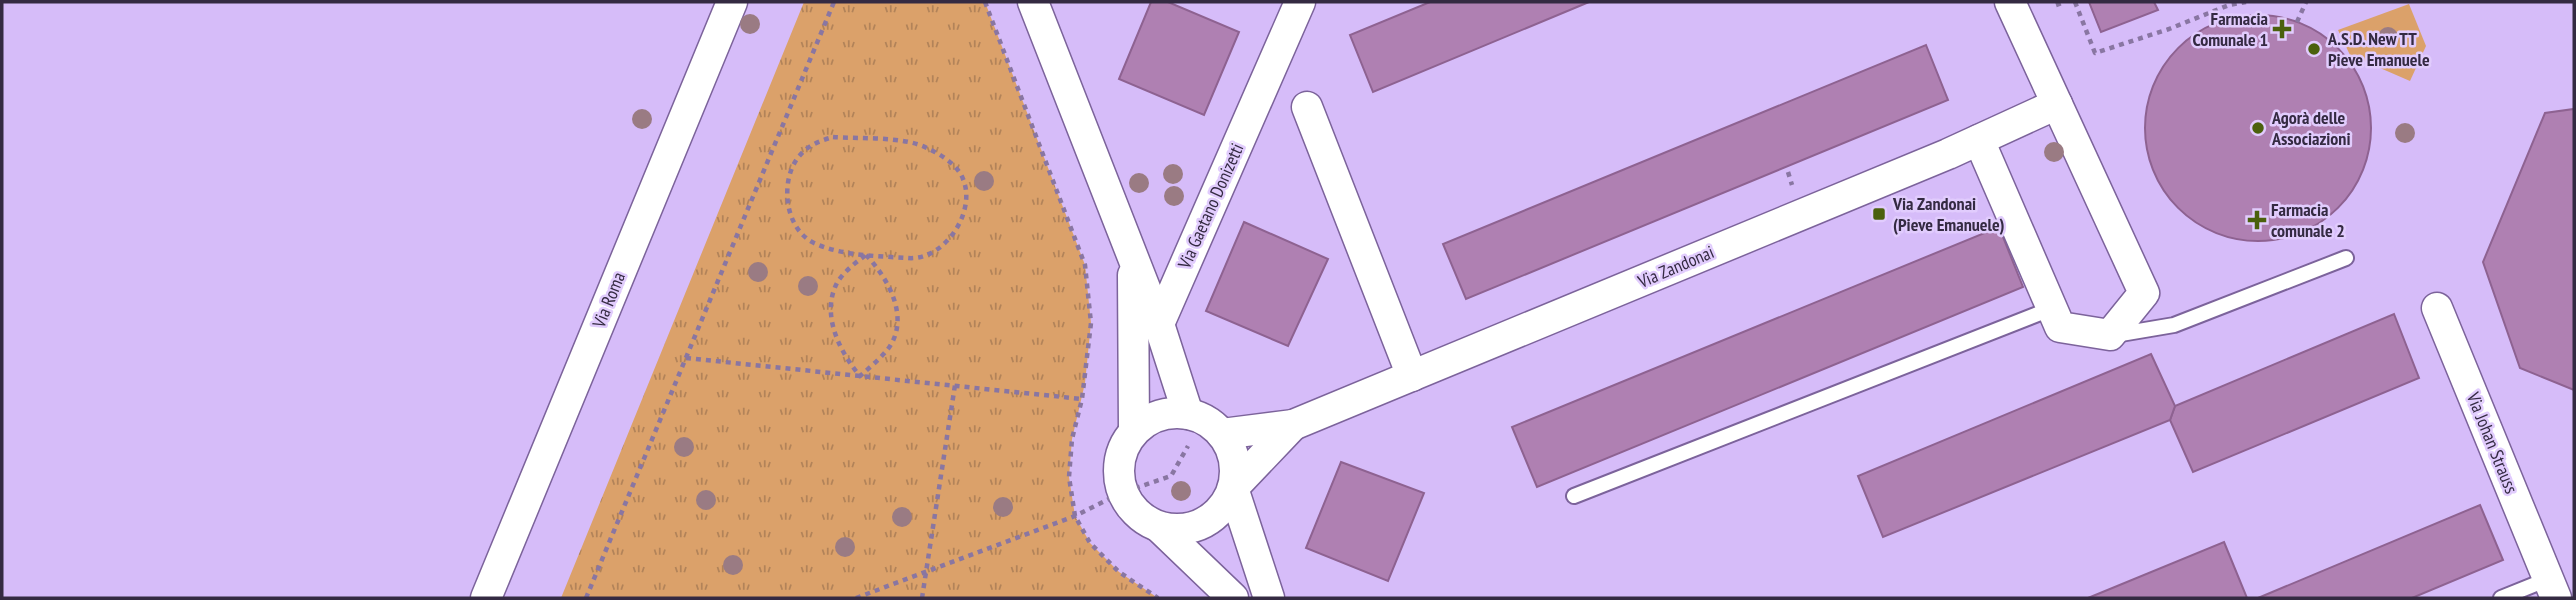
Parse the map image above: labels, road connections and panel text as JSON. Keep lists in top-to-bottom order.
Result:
{
  "streets": {
    "street": [
      "Via Gaetano Donizetti",
      "Via Zandonai",
      "Via Roma",
      "Via Johan Strauss"
    ]
  },
  "places": {
    "health": ["Farmacia Comunale 1", "Farmacia comunale 2"],
    "other": ["A.S.D. New TT Pieve Emanuele", "Agorà delle Associazioni"],
    "transit": ["Via Zandonai (Pieve Emanuele)"]
  }
}
